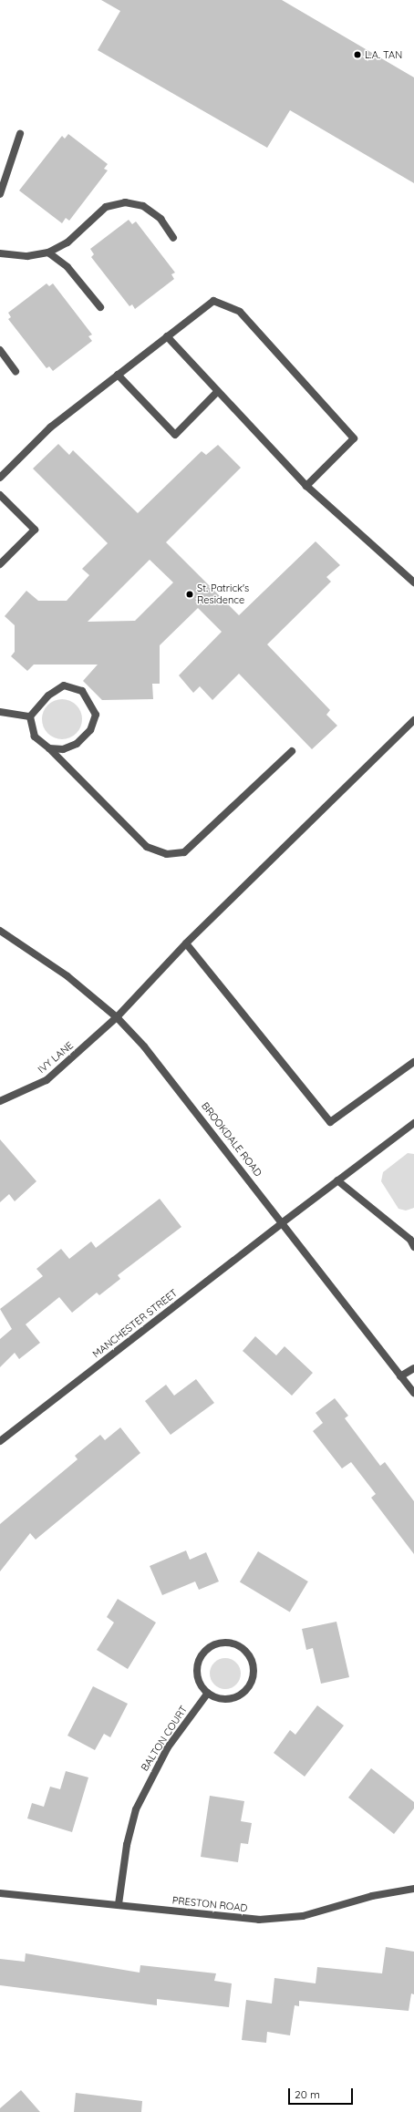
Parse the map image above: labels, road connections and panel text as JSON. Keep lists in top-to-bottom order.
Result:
{
  "streets": {
    "street": [
      "IVY LANE",
      "BROOKDALE ROAD",
      "MANCHESTER STREET",
      "BALTON COURT",
      "PRESTON ROAD"
    ]
  },
  "crossings": [
    ["IVY LANE", "BROOKDALE ROAD"],
    ["BROOKDALE ROAD", "MANCHESTER STREET"],
    ["BALTON COURT", "PRESTON ROAD"]
  ],
  "places": ["L.A. TAN", "St. Patrick's Residence"],
  "scale_bar": "20 m"
}
